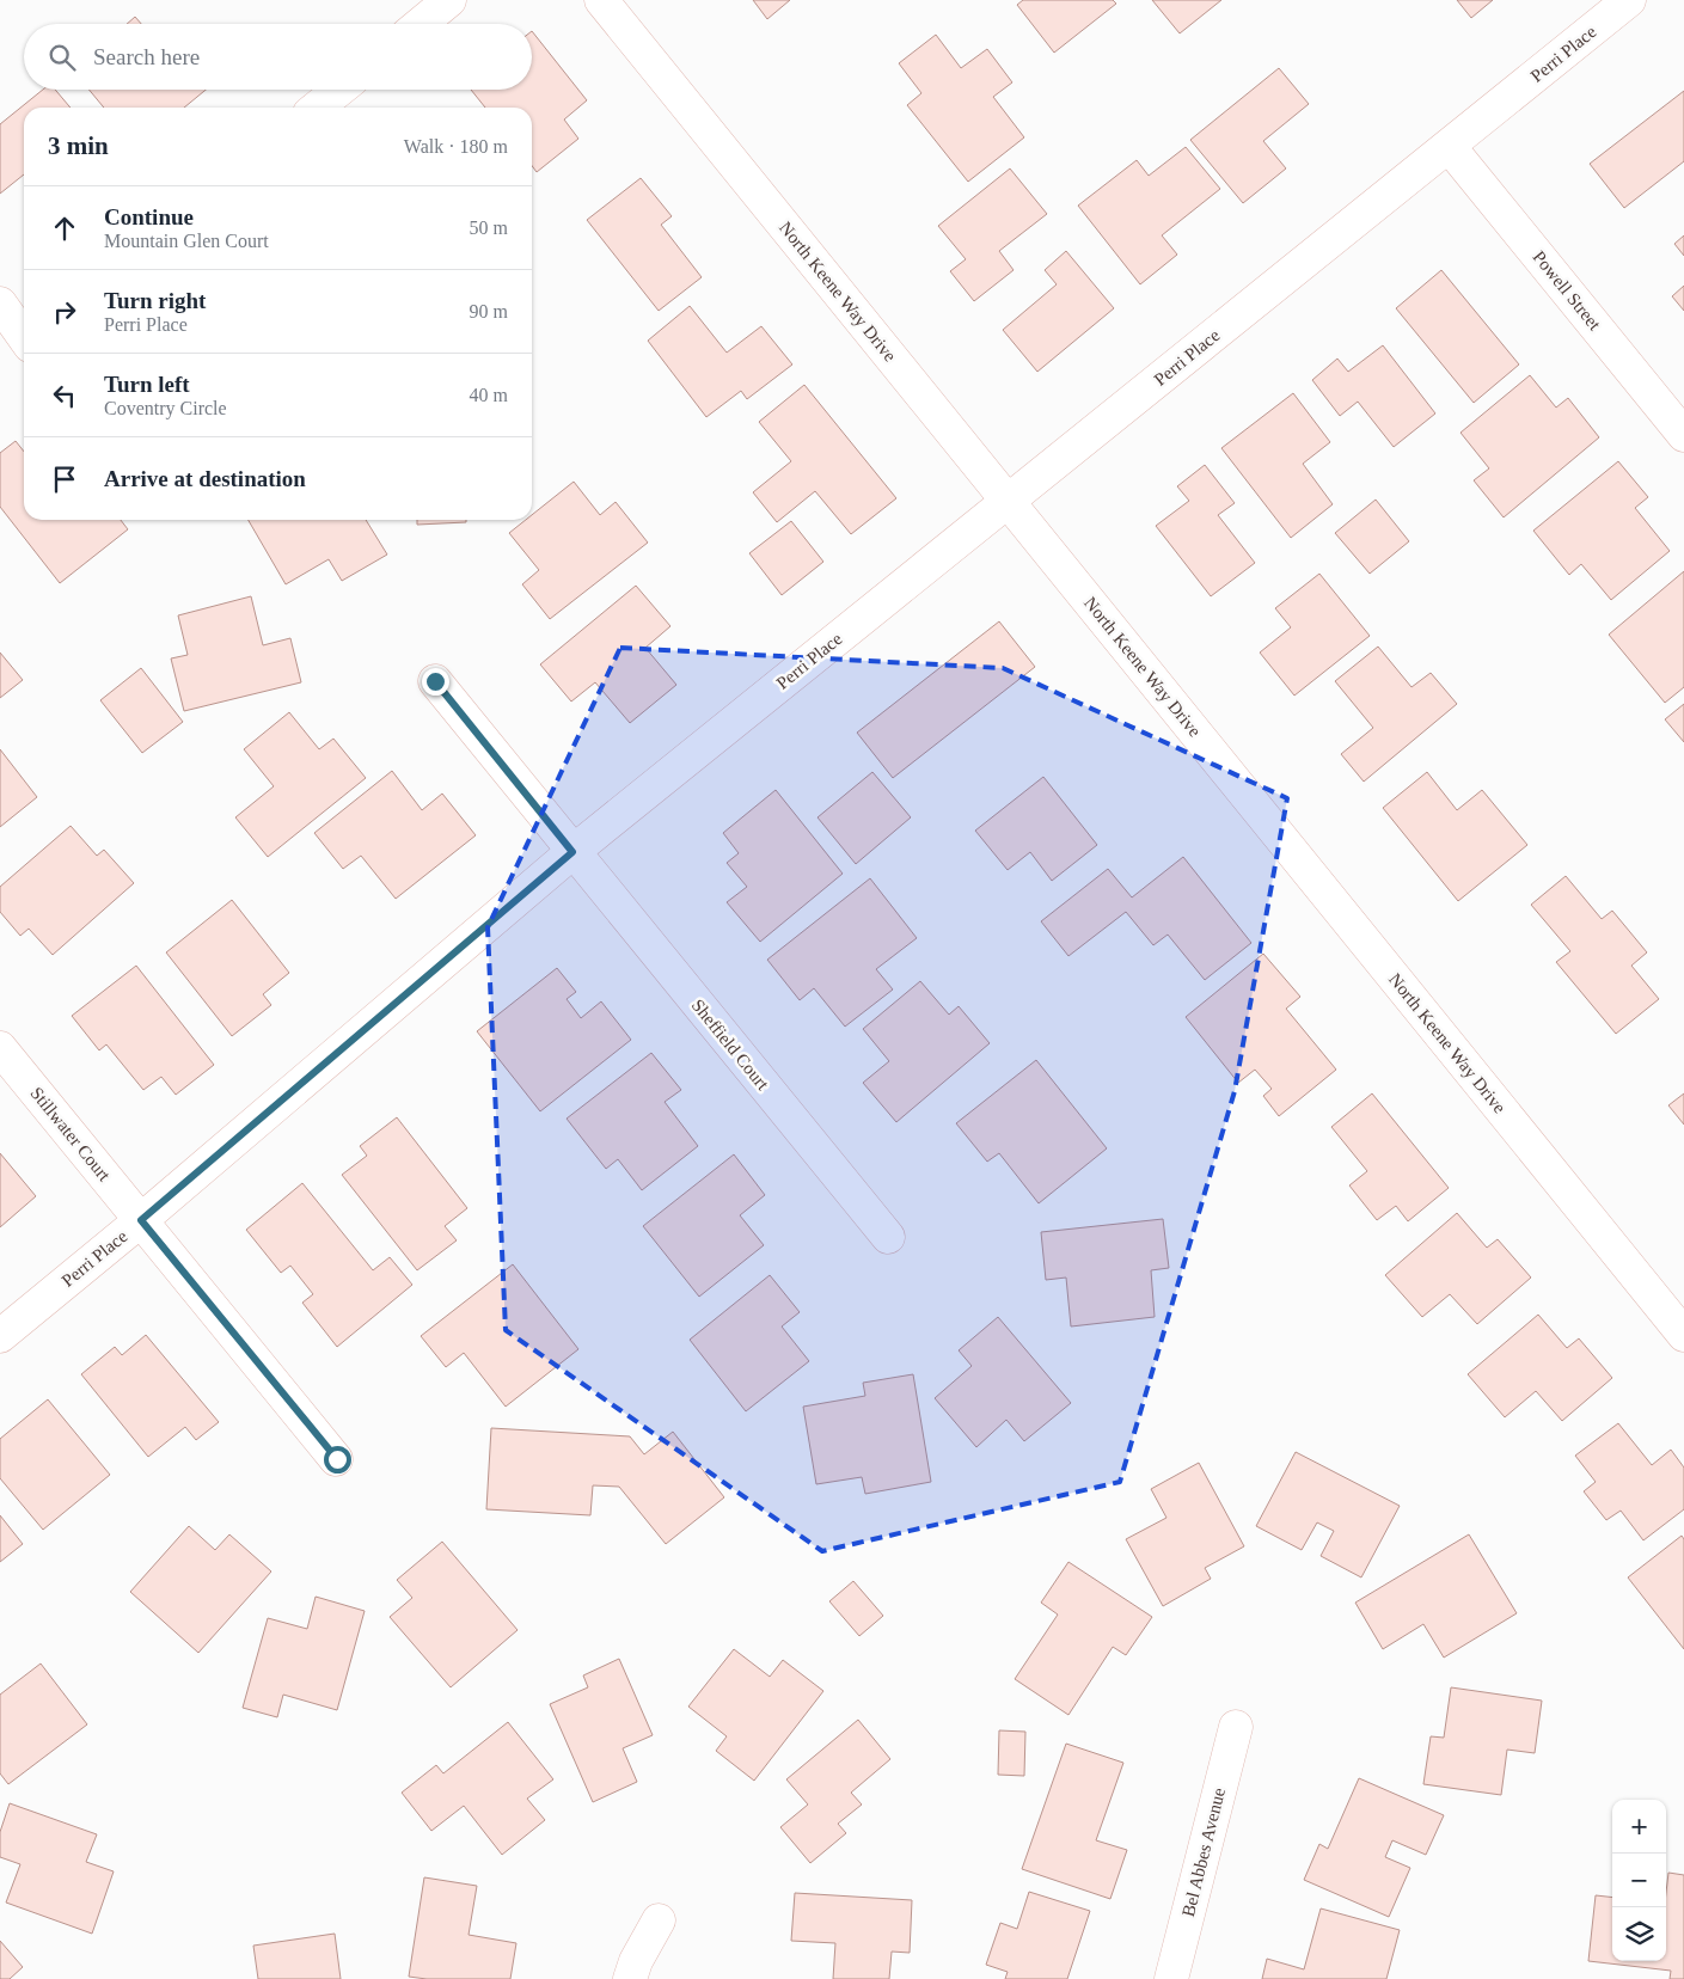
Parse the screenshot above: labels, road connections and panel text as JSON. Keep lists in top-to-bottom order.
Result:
{
  "streets": {
    "street": [
      "Perri Place",
      "Powell Street",
      "North Keene Way Drive",
      "Sheffield Court",
      "Stillwater Court",
      "Bel Abbes Avenue"
    ]
  },
  "crossings": [
    ["Perri Place", "Powell Street"],
    ["Perri Place", "North Keene Way Drive"],
    ["Perri Place", "Sheffield Court"],
    ["Perri Place", "Stillwater Court"]
  ],
  "page": {
    "search": "Search here",
    "heading": ["3 min", "Walk · 180 m"],
    "list": [
      ["Continue", "Mountain Glen Court", "50 m"],
      ["Turn right", "Perri Place", "90 m"],
      ["Turn left", "Coventry Circle", "40 m"],
      "Arrive at destination"
    ],
    "map_buttons": ["+", "−"]
  }
}
